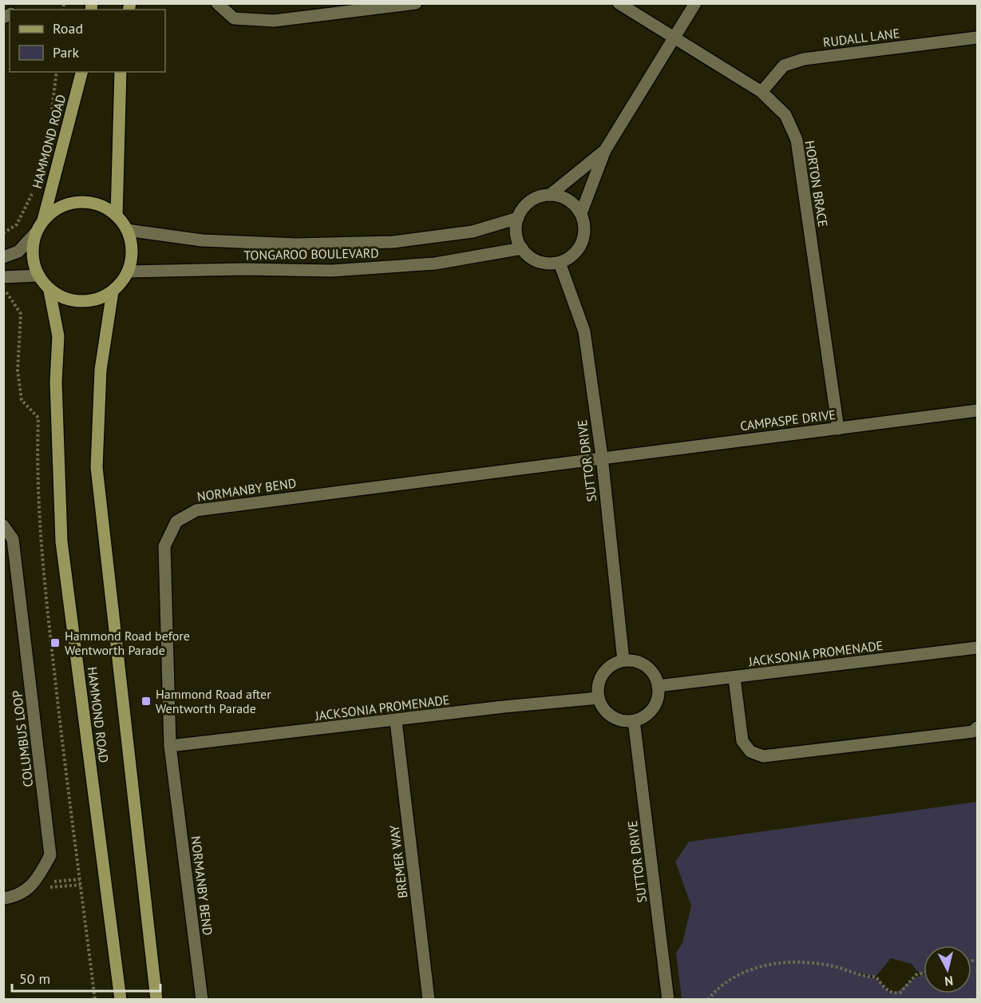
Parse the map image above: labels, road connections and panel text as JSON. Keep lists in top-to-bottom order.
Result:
{
  "streets": {
    "main road": ["HAMMOND ROAD"],
    "street": [
      "RUDALL LANE",
      "HORTON BRACE",
      "TONGAROO BOULEVARD",
      "CAMPASPE DRIVE",
      "SUTTOR DRIVE",
      "NORMANBY BEND",
      "JACKSONIA PROMENADE",
      "COLUMBUS LOOP",
      "BREMER WAY"
    ]
  },
  "crossings": [
    ["RUDALL LANE", "HORTON BRACE"],
    ["HAMMOND ROAD", "TONGAROO BOULEVARD"],
    ["HORTON BRACE", "CAMPASPE DRIVE"],
    ["TONGAROO BOULEVARD", "SUTTOR DRIVE"],
    ["CAMPASPE DRIVE", "SUTTOR DRIVE"],
    ["CAMPASPE DRIVE", "NORMANBY BEND"],
    ["SUTTOR DRIVE", "NORMANBY BEND"],
    ["SUTTOR DRIVE", "JACKSONIA PROMENADE"],
    ["NORMANBY BEND", "JACKSONIA PROMENADE"],
    ["JACKSONIA PROMENADE", "BREMER WAY"]
  ],
  "places": {
    "transit": ["Hammond Road before Wentworth Parade", "Hammond Road after Wentworth Parade"]
  },
  "legend": ["Road", "Park"],
  "scale_bar": "50 m",
  "north": "bottom"
}
